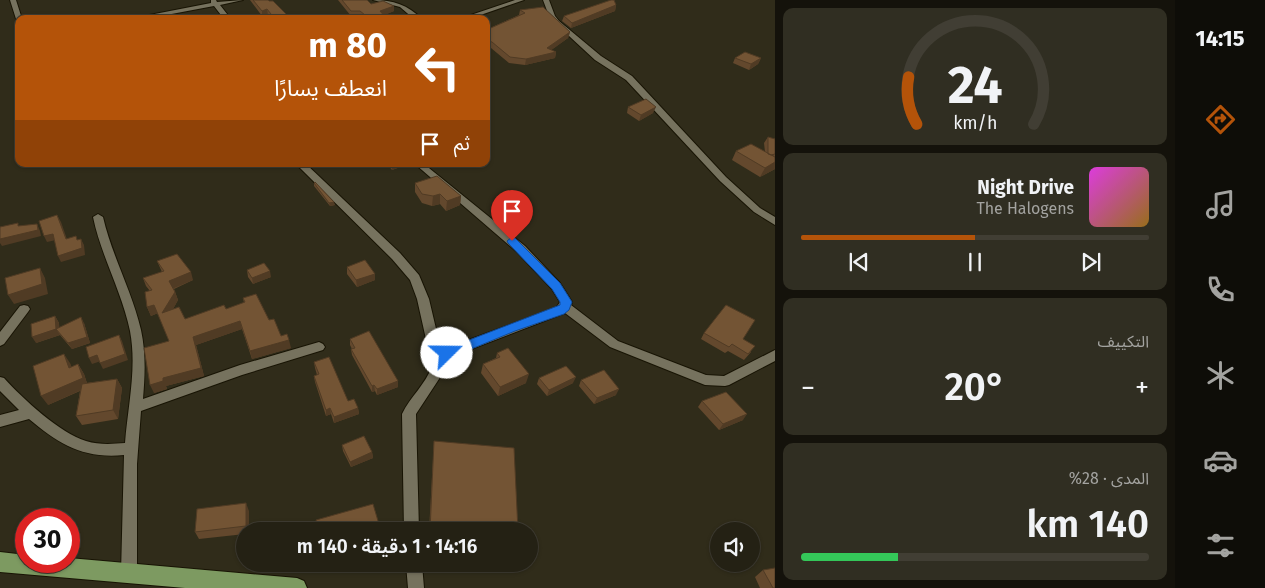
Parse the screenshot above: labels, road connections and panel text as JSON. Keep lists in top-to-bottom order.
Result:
{
  "page": {
    "tabs": "14:15",
    "turn": ["80 m", "انعطف يسارًا"],
    "then": "ثم",
    "song": ["Night Drive", "The Halogens"],
    "tile": [
      "التكييف",
      ["المدى · 28%", "140 km"]
    ],
    "heat": ["−", "20°", "+"],
    "limit": "30",
    "trip": "14:16 · 1 دقيقة · 140 m",
    "gauge": ["24", "km/h"]
  }
}
